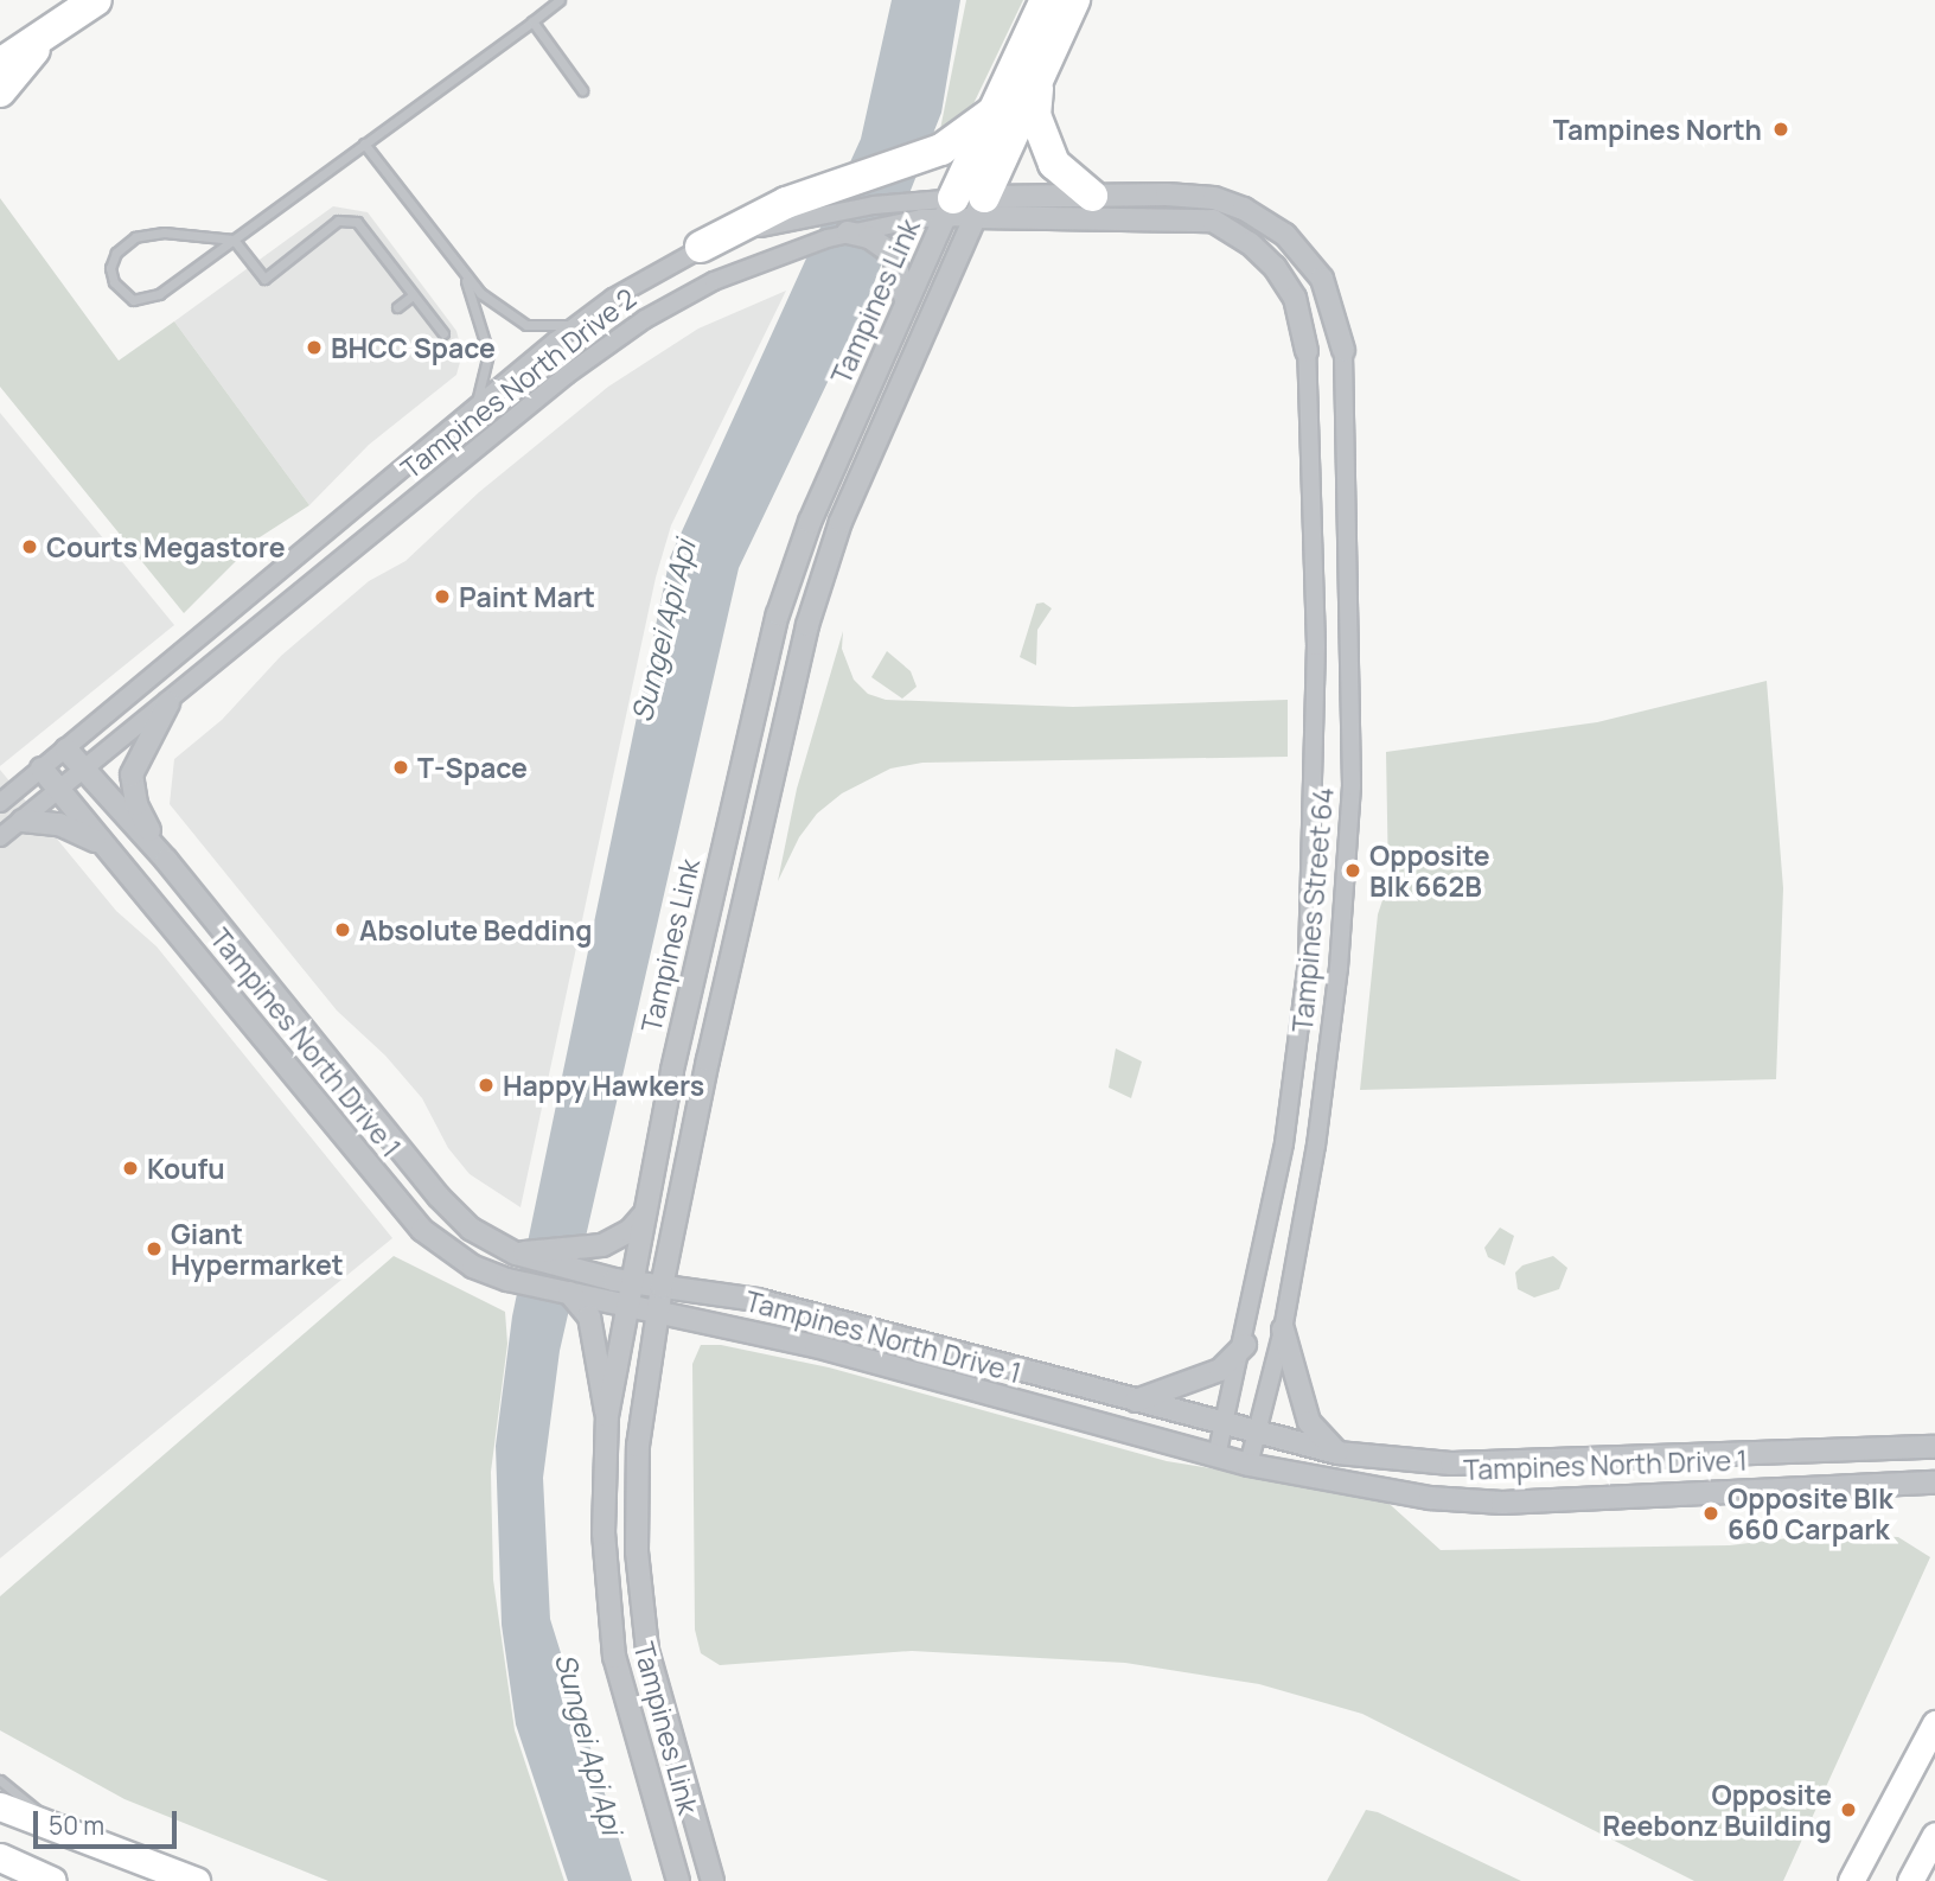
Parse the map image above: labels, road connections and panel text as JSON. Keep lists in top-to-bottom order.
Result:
{
  "streets": {
    "street": [
      "Tampines Link",
      "Tampines North Drive 2",
      "Tampines Street 64",
      "Tampines North Drive 1"
    ]
  },
  "crossings": [
    ["Tampines Link", "Tampines North Drive 2"],
    ["Tampines Link", "Tampines North Drive 1"],
    ["Tampines North Drive 2", "Tampines Street 64"],
    ["Tampines North Drive 2", "Tampines North Drive 1"],
    ["Tampines Street 64", "Tampines North Drive 1"]
  ],
  "water": ["Sungei Api Api"],
  "places": [
    "Tampines North",
    "BHCC Space",
    "Courts Megastore",
    "Paint Mart",
    "T-Space",
    "Opposite Blk 662B",
    "Absolute Bedding",
    "Happy Hawkers",
    "Koufu",
    "Giant Hypermarket",
    "Opposite Blk 660 Carpark",
    "Opposite Reebonz Building"
  ],
  "scale_bar": "50 m"
}
